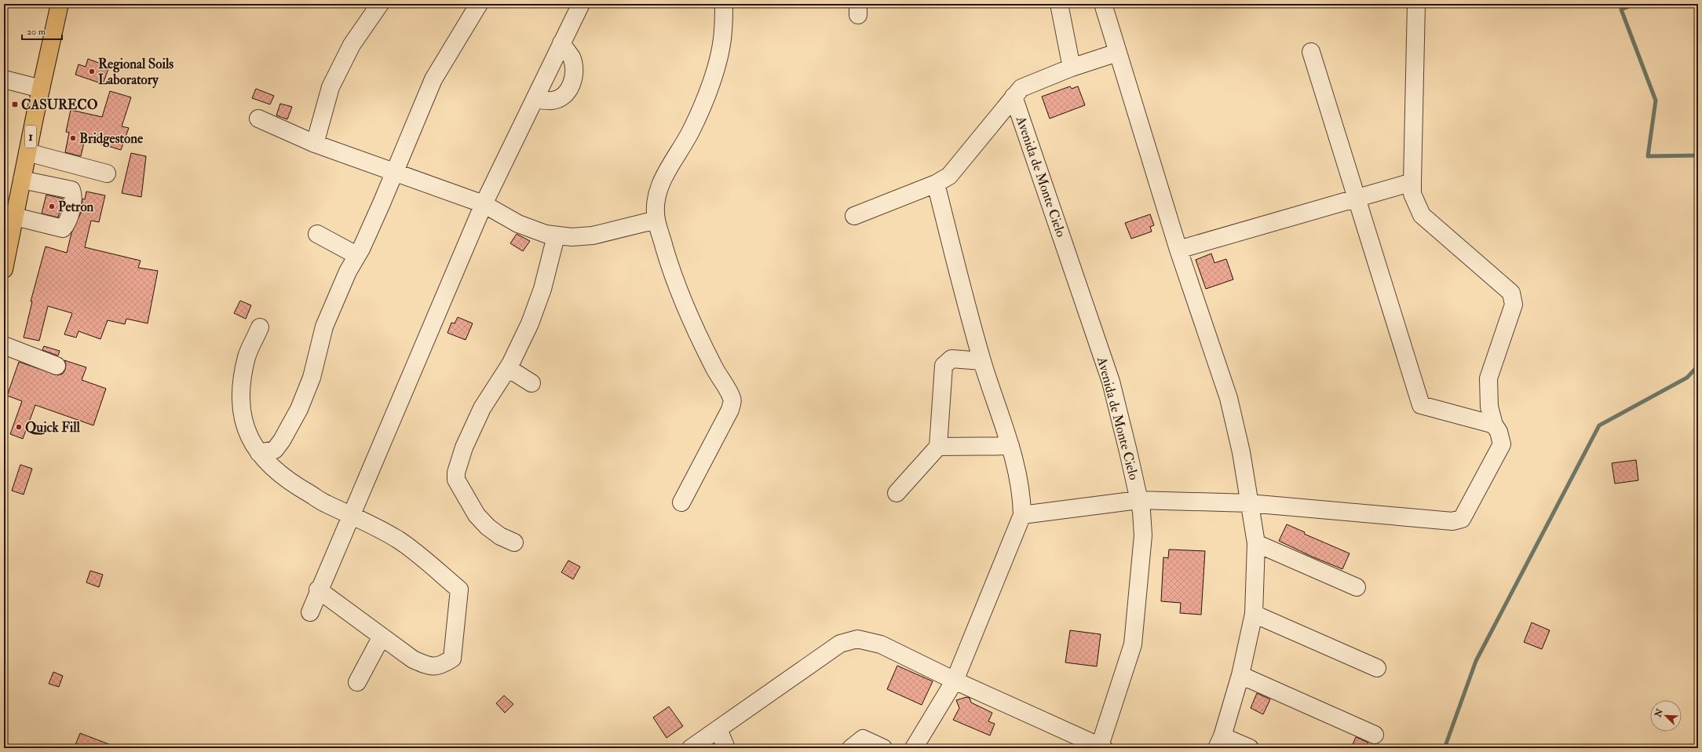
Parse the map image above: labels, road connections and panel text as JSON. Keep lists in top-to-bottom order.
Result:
{
  "streets": {
    "highway": ["1"],
    "street": ["Avenida de Monte Cielo"]
  },
  "places": {
    "other": [
      "Regional Soils Laboratory",
      "Bridgestone",
      "Petron",
      "Quick Fill"
    ],
    "transit": ["CASURECO"]
  },
  "scale_bar": "20 m",
  "north": "top left"
}
